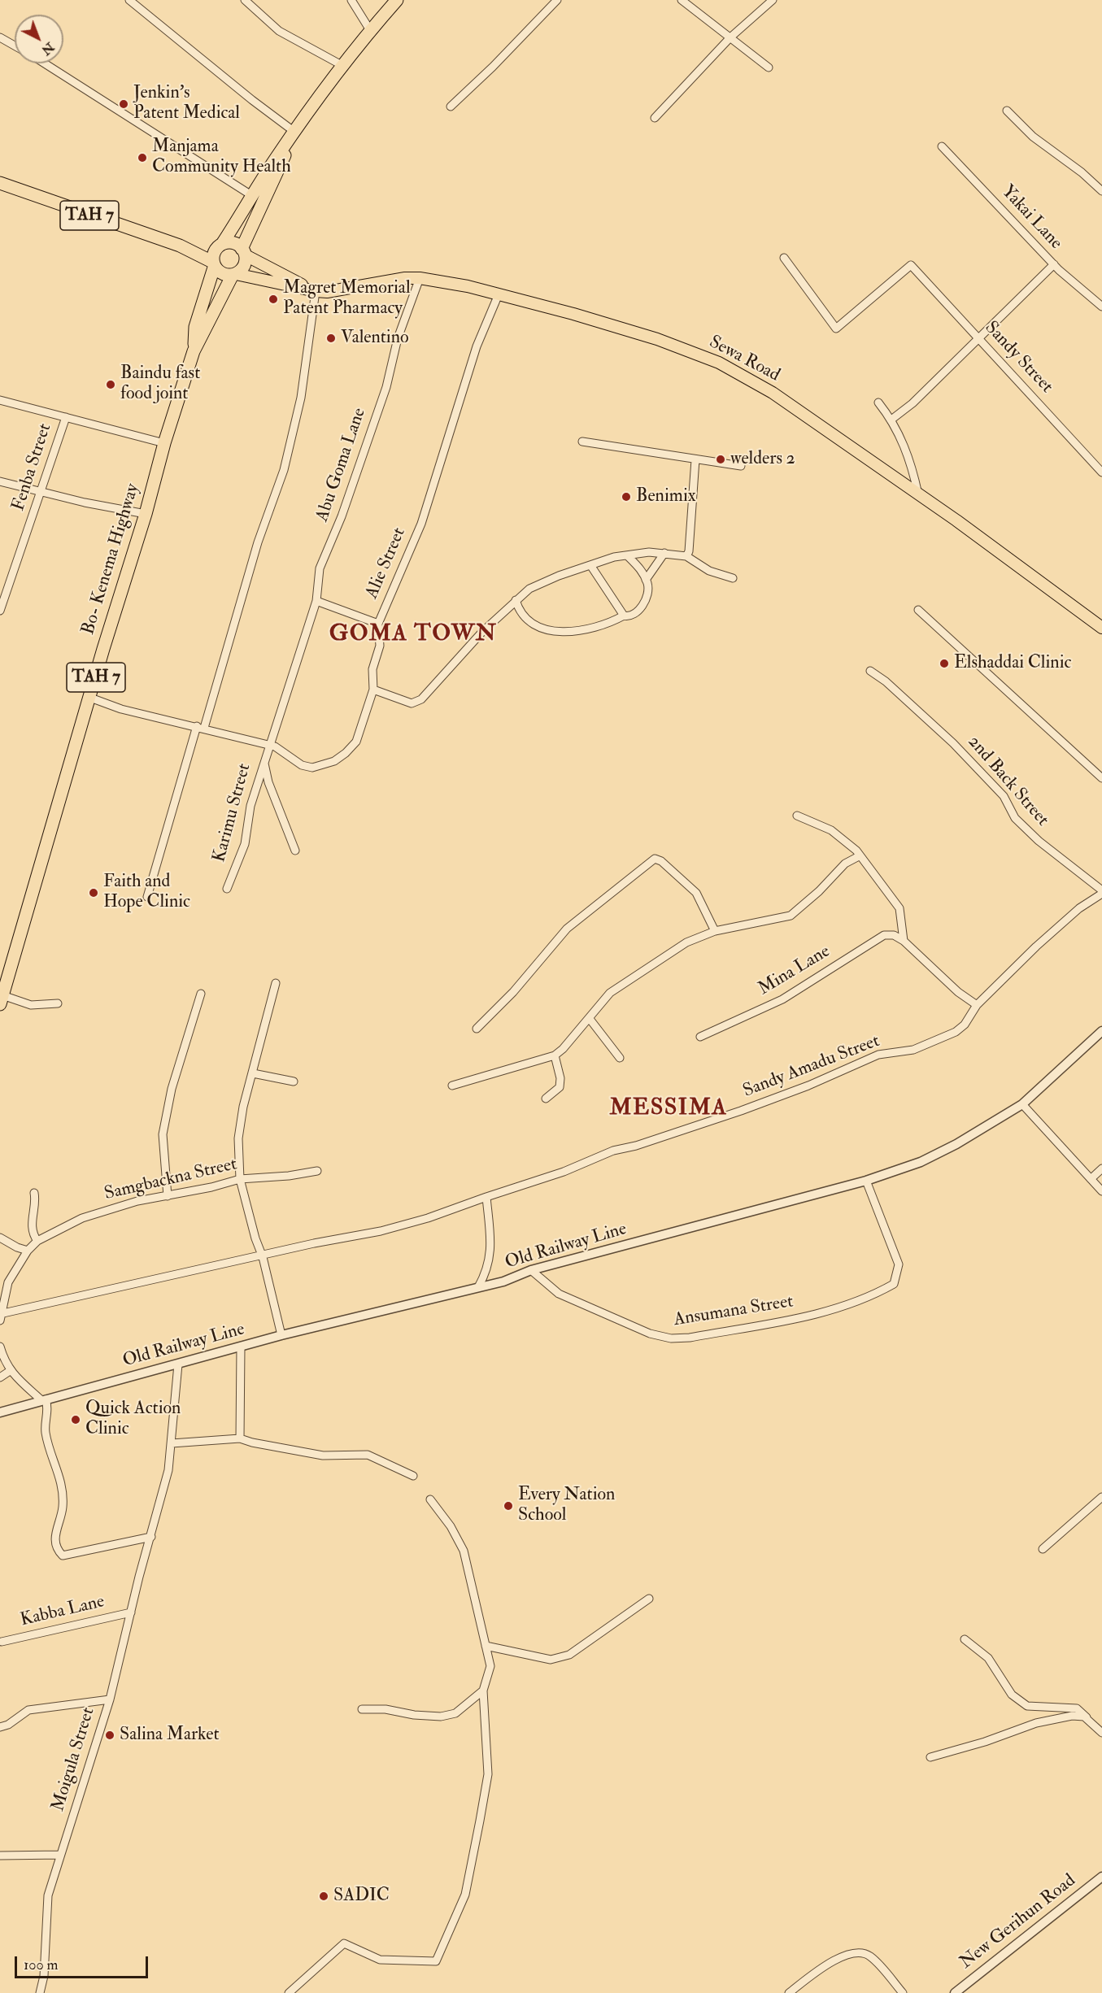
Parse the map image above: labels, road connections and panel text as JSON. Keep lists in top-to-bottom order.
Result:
{
  "streets": {
    "highway": ["TAH 7", "Bo- Kenema Highway"],
    "main road": ["Sewa Road"],
    "street": [
      "Yakai Lane",
      "Sandy Street",
      "Abu Goma Lane",
      "Fenba Street",
      "Alie Street",
      "2nd Back Street",
      "Karimu Street",
      "Mina Lane",
      "Sandy Amadu Street",
      "Samgbackna Street",
      "Old Railway Line",
      "Ansumana Street",
      "Kabba Lane",
      "Moigula Street",
      "New Gerihun Road"
    ]
  },
  "crossings": [
    ["TAH 7", "Sewa Road"],
    ["TAH 7", "Bo- Kenema Highway"],
    ["Sewa Road", "Abu Goma Lane"],
    ["Sewa Road", "Alie Street"],
    ["Abu Goma Lane", "Alie Street"],
    ["Abu Goma Lane", "Karimu Street"],
    ["Bo- Kenema Highway", "Alie Street"],
    ["Alie Street", "Karimu Street"],
    ["2nd Back Street", "Sandy Amadu Street"],
    ["Sandy Amadu Street", "Samgbackna Street"],
    ["Old Railway Line", "Ansumana Street"],
    ["Old Railway Line", "Moigula Street"],
    ["Kabba Lane", "Moigula Street"]
  ],
  "districts": ["GOMA TOWN", "MESSIMA"],
  "places": [
    "Jenkin's Patent Medical",
    "Manjama Community Health",
    "Magret Memorial Patent Pharmacy",
    "Valentino",
    "Baindu fast food joint",
    "welders 2",
    "Benimix",
    "Elshaddai Clinic",
    "Faith and Hope Clinic",
    "Quick Action Clinic",
    "Every Nation School",
    "Salina Market",
    "SADIC"
  ],
  "scale_bar": "100 m",
  "north": "bottom right"
}
